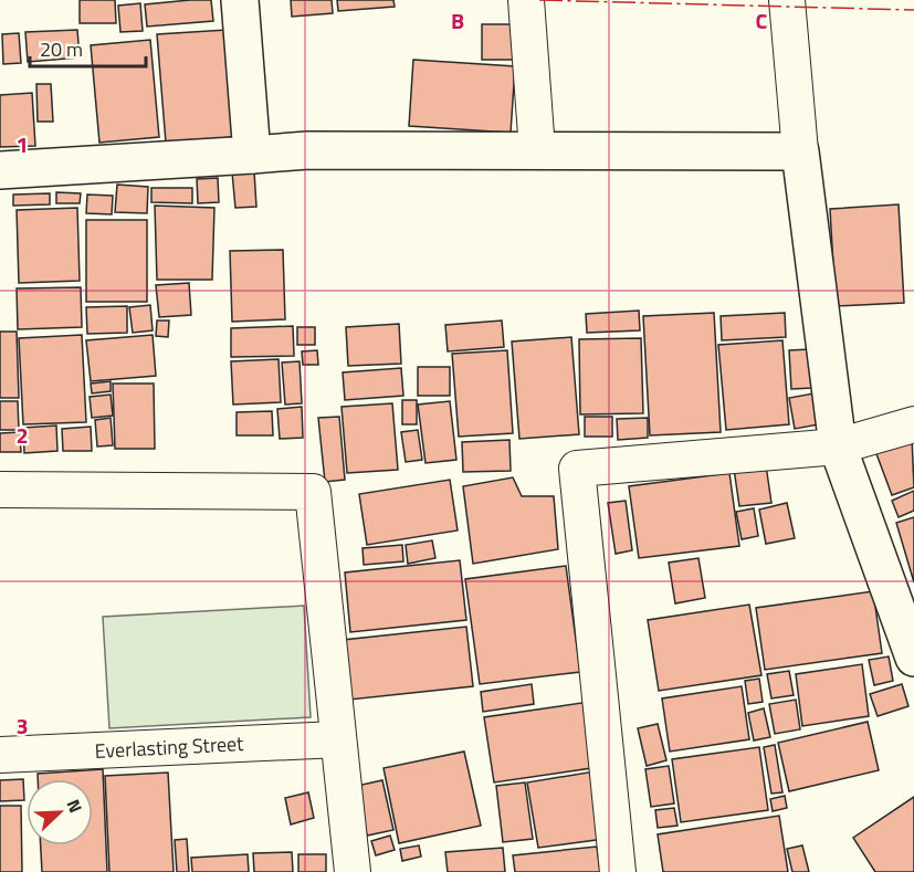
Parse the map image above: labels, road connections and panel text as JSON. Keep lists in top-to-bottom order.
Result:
{
  "streets": {
    "street": ["Everlasting Street"]
  },
  "scale_bar": "20 m",
  "north": "top right",
  "grid": {
    "columns": ["B", "C"],
    "rows": ["1", "2", "3"]
  }
}
